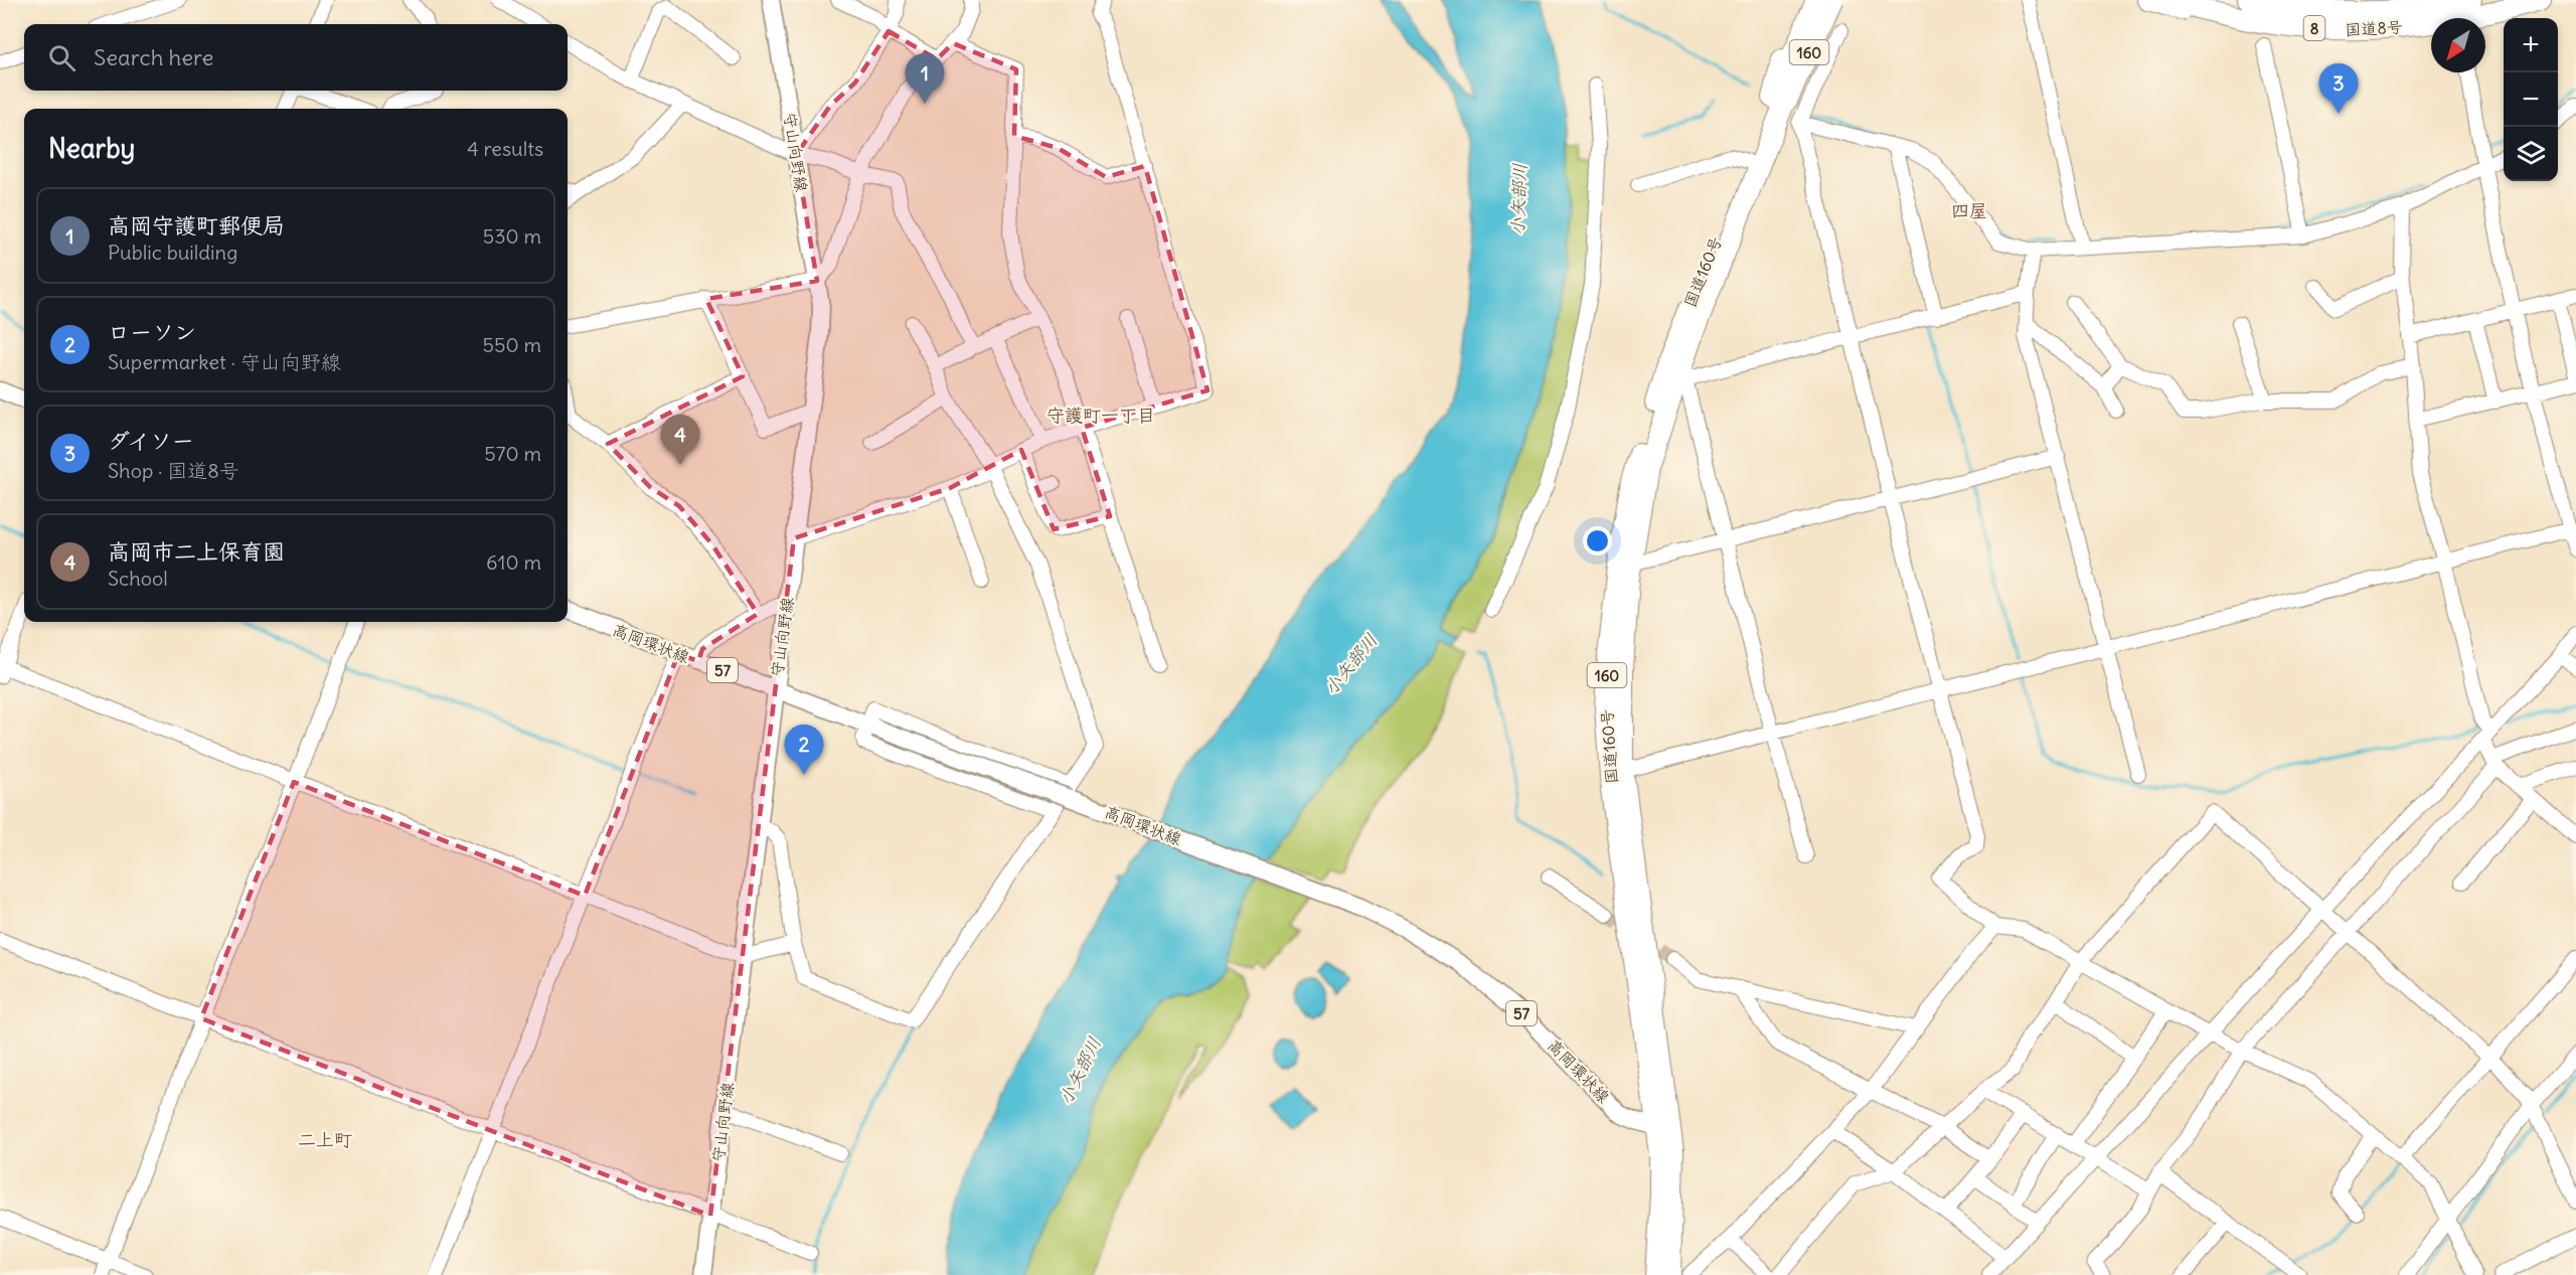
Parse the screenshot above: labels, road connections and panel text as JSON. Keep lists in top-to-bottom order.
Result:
{
  "streets": {
    "highway": [
      "8",
      "国道8号",
      "160",
      "国道160号"
    ],
    "main road": ["守山向野線", "高岡環状線", "57"]
  },
  "crossings": [
    ["160", "国道160号"],
    ["守山向野線", "高岡環状線"],
    ["国道160号", "高岡環状線"]
  ],
  "districts": ["四屋", "守護町一丁目", "二上町"],
  "water": ["小矢部川"],
  "north": "bottom left",
  "page": {
    "map_buttons": ["+", "−"],
    "search": "Search here",
    "pins": [
      "1",
      "3",
      "4",
      "2"
    ],
    "heading": ["Nearby", "4 results"],
    "list": [
      {
        "mark": "1",
        "name": "高岡守護町郵便局",
        "note": "Public building",
        "value": "530 m"
      },
      {
        "mark": "2",
        "name": "ローソン",
        "note": "Supermarket · 守山向野線",
        "value": "550 m"
      },
      {
        "mark": "3",
        "name": "ダイソー",
        "note": "Shop · 国道8号",
        "value": "570 m"
      },
      {
        "mark": "4",
        "name": "高岡市二上保育園",
        "note": "School",
        "value": "610 m"
      }
    ]
  }
}
